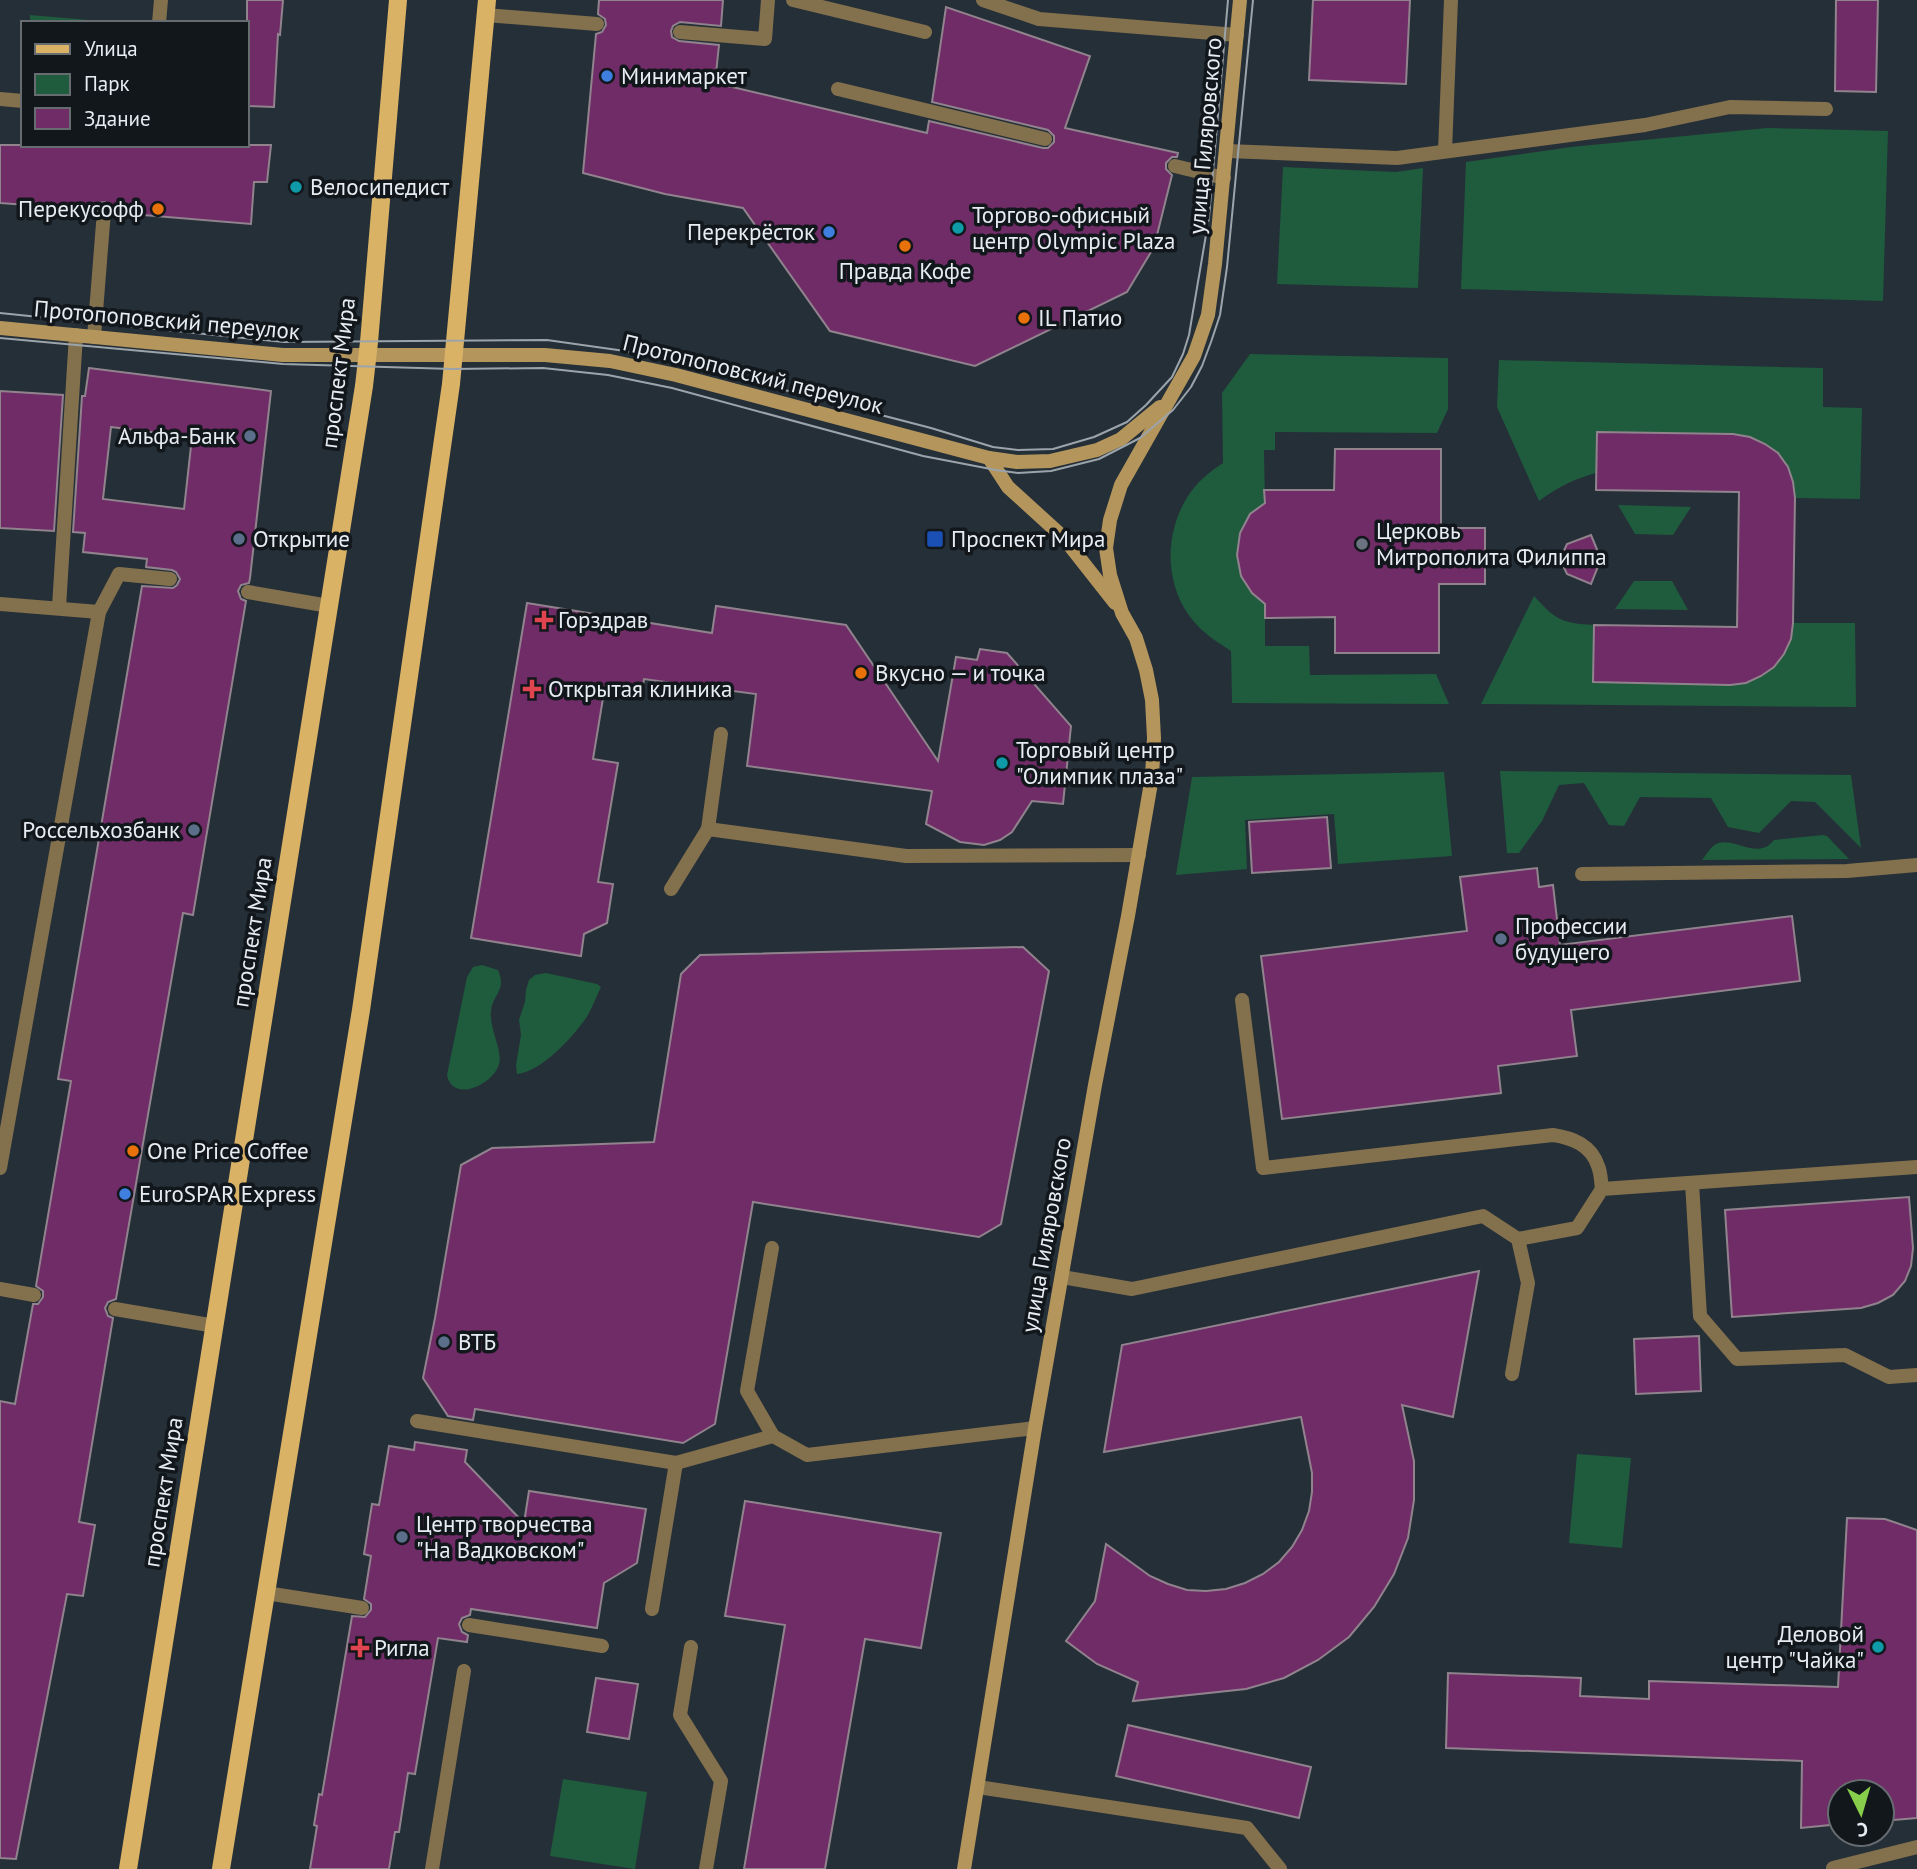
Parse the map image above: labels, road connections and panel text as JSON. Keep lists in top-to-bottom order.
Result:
{
  "streets": {
    "main road": ["проспект Мира"],
    "street": ["улица Гиляровского", "Протопоповский переулок"]
  },
  "crossings": [
    ["улица Гиляровского", "Протопоповский переулок"],
    ["Протопоповский переулок", "проспект Мира"]
  ],
  "places": {
    "other": [
      "Минимаркет",
      "Велосипедист",
      "Перекусофф",
      "Торгово-офисный центр Olympic Plaza",
      "Перекрёсток",
      "Правда Кофе",
      "IL Патио",
      "Альфа-Банк",
      "Открытие",
      "Церковь Митрополита Филиппа",
      "Вкусно — и точка",
      "Торговый центр \"Олимпик плаза\"",
      "Россельхозбанк",
      "Профессии будущего",
      "One Price Coffee",
      "EuroSPAR Express",
      "ВТБ",
      "Центр творчества \"На Вадковском\"",
      "Деловой центр \"Чайка\""
    ],
    "transit": ["Проспект Мира"],
    "health": ["Горздрав", "Открытая клиника", "Ригла"]
  },
  "legend": ["Улица", "Парк", "Здание"],
  "north": "bottom"
}
